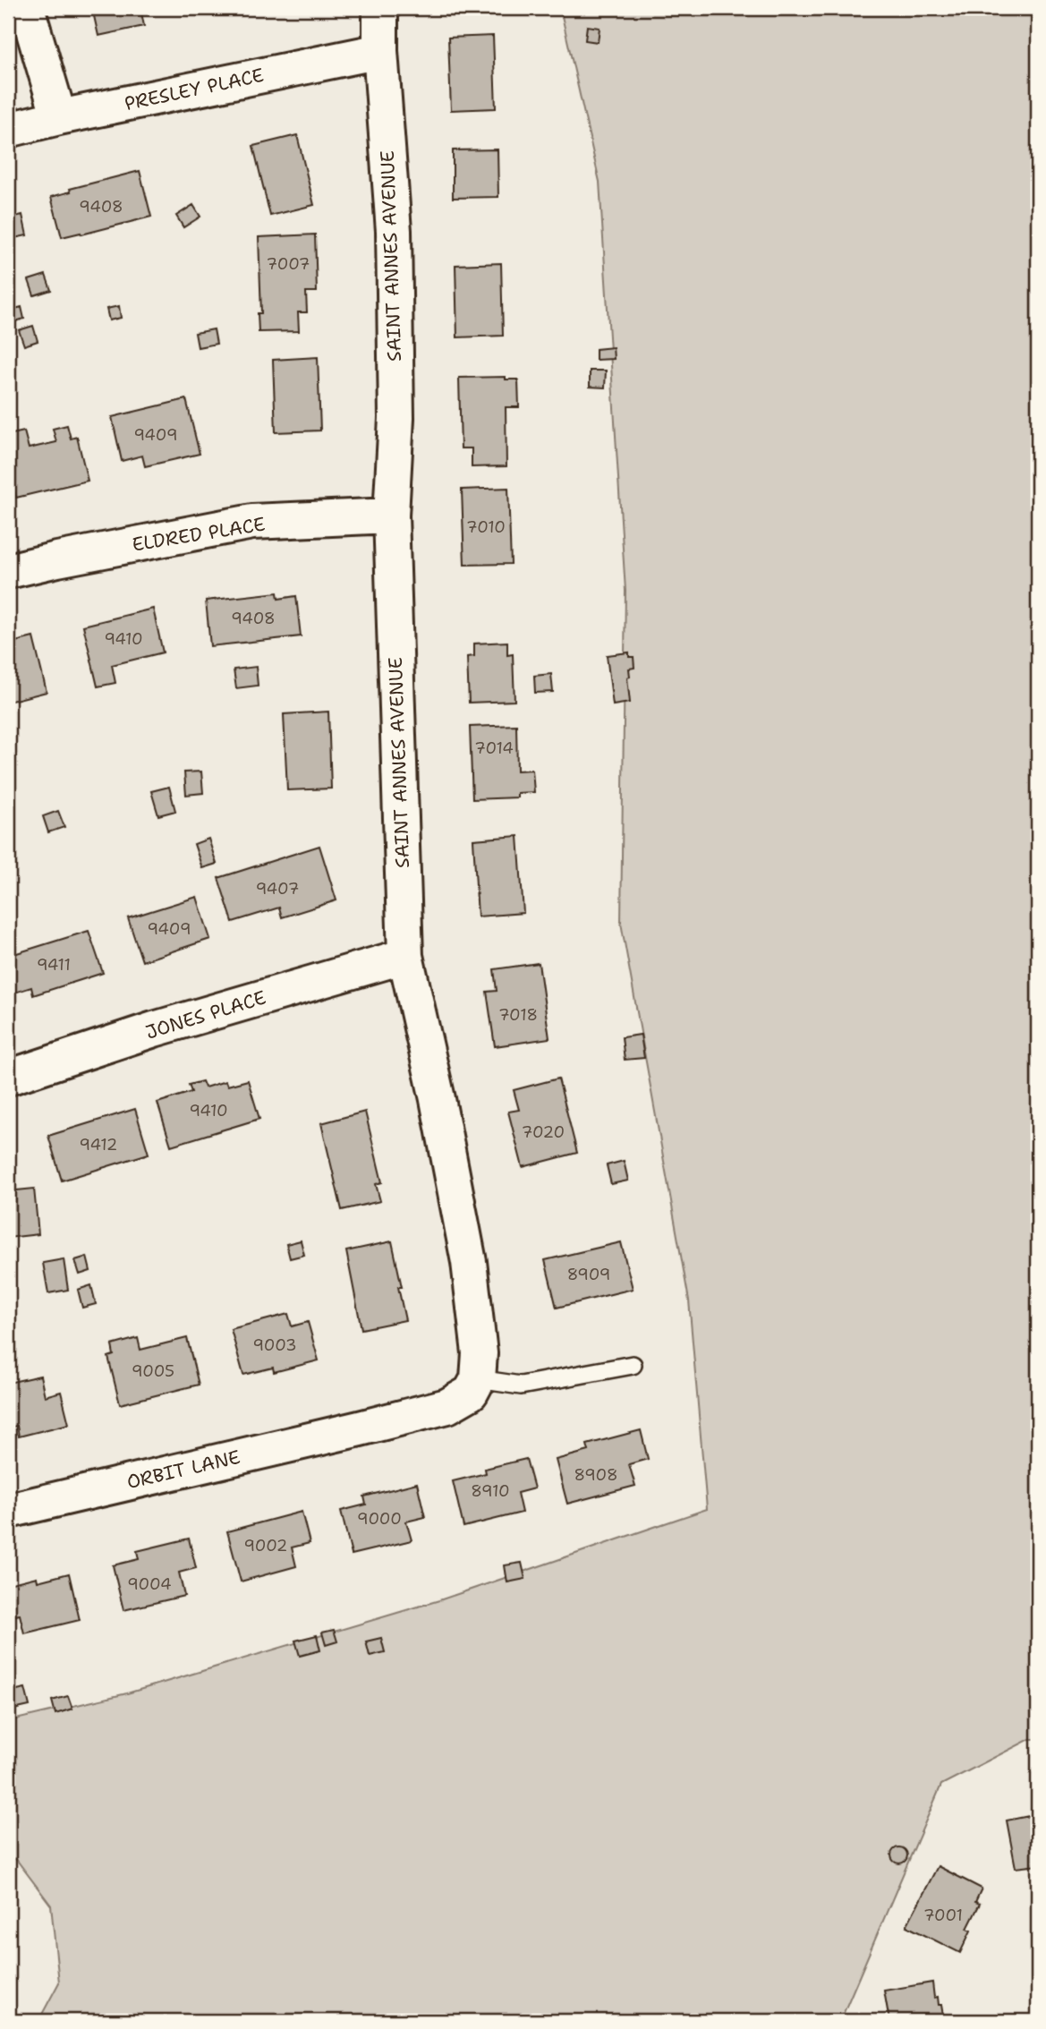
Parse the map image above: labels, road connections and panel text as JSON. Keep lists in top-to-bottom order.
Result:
{
  "streets": {
    "street": [
      "PRESLEY PLACE",
      "SAINT ANNES AVENUE",
      "ELDRED PLACE",
      "JONES PLACE",
      "ORBIT LANE"
    ]
  },
  "crossings": [
    ["PRESLEY PLACE", "SAINT ANNES AVENUE"],
    ["SAINT ANNES AVENUE", "ELDRED PLACE"],
    ["SAINT ANNES AVENUE", "JONES PLACE"],
    ["SAINT ANNES AVENUE", "ORBIT LANE"]
  ],
  "house_numbers": [
    "9408",
    "7007",
    "9409",
    "7010",
    "9408",
    "9410",
    "7014",
    "9407",
    "9409",
    "9411",
    "7018",
    "9410",
    "7020",
    "9412",
    "8909",
    "9003",
    "9005",
    "8908",
    "8910",
    "9000",
    "9002",
    "9004",
    "7001"
  ]
}
